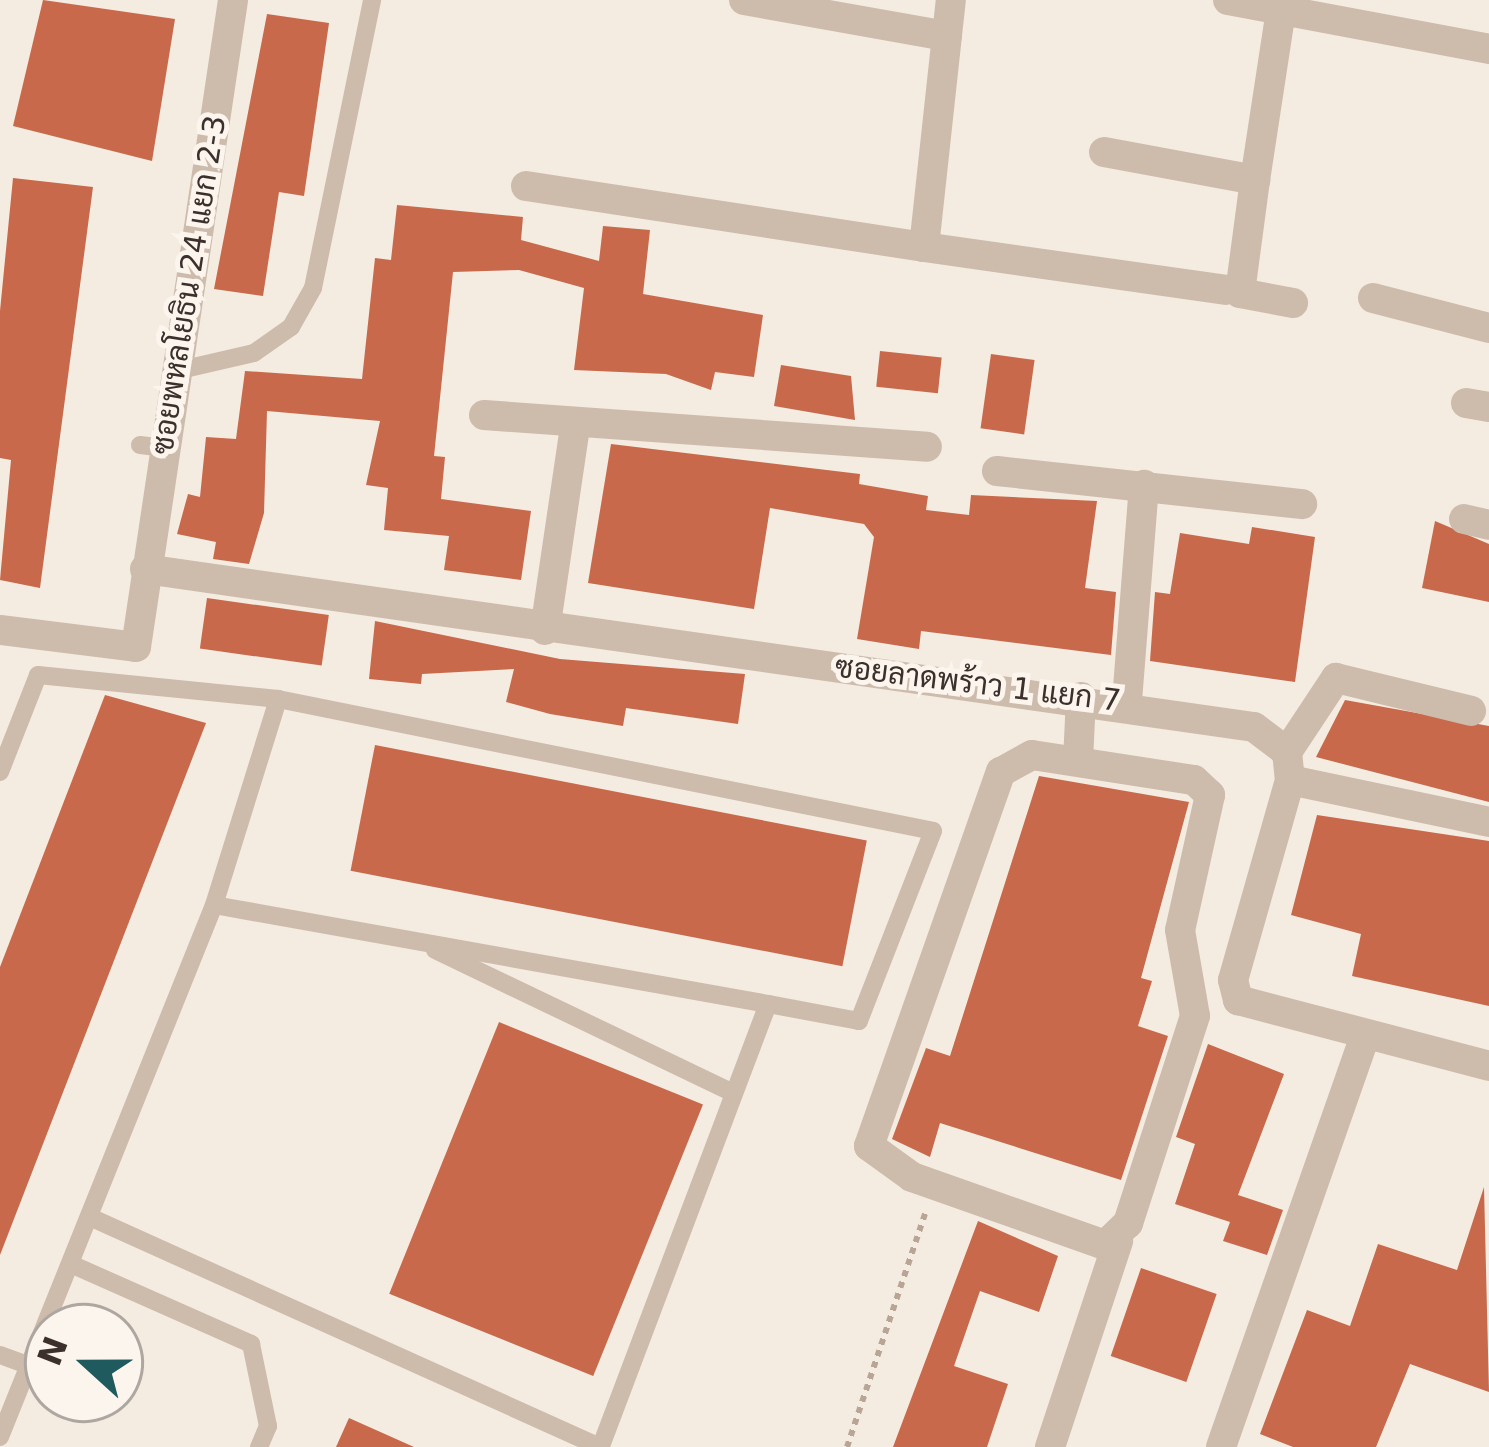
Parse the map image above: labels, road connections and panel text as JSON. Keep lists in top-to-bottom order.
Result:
{
  "streets": {
    "street": ["ซอยพหลโยธิน 24 แยก 2-3", "ซอยลาดพร้าว 1 แยก 7"]
  },
  "crossings": [
    ["ซอยพหลโยธิน 24 แยก 2-3", "ซอยลาดพร้าว 1 แยก 7"]
  ],
  "north": "left"
}
